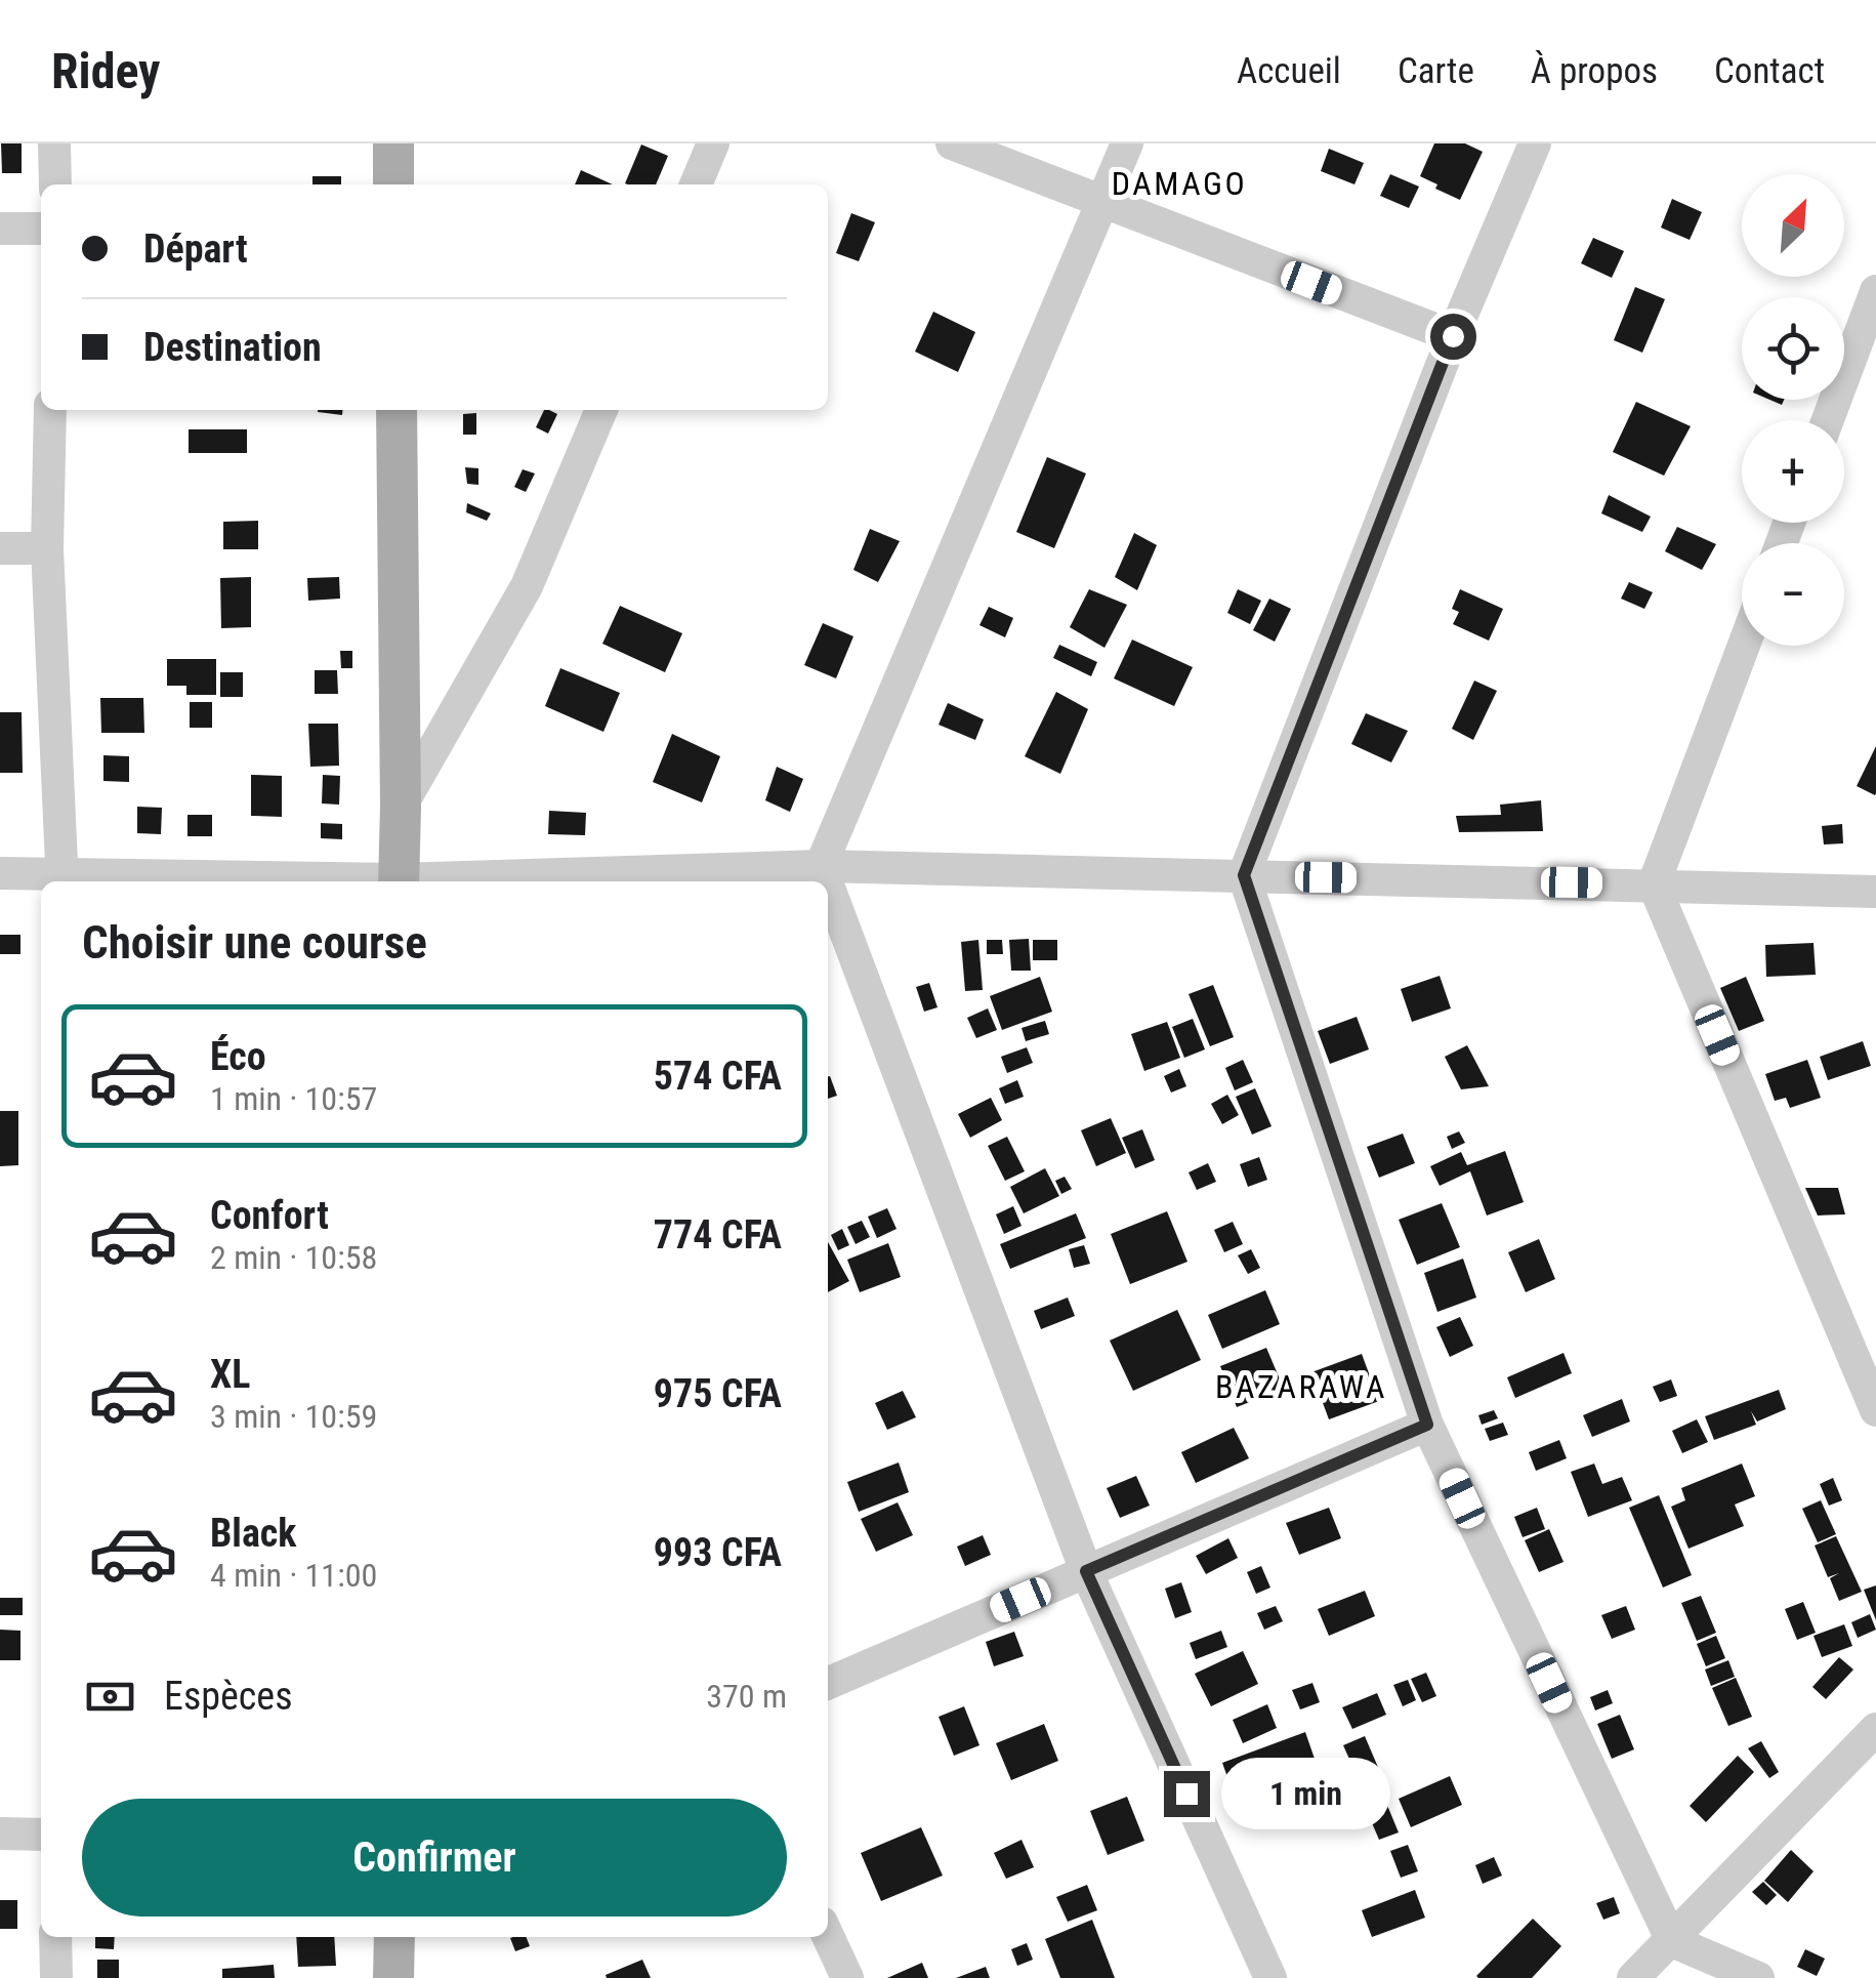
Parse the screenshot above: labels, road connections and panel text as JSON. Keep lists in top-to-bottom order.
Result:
{
  "districts": ["DAMAGO", "BAZARAWA"],
  "north": "top right",
  "page": {
    "header": "Ridey",
    "nav": [
      "Accueil",
      "Carte",
      "À propos",
      "Contact"
    ],
    "map_buttons": ["+", "−"],
    "banner": ["Départ", "Destination"],
    "heading": "Choisir une course",
    "list": [
      {
        "name": "Éco",
        "note": "1 min · 10:57",
        "value": "574 CFA"
      },
      {
        "name": "Confort",
        "note": "2 min · 10:58",
        "value": "774 CFA"
      },
      {
        "name": "XL",
        "note": "3 min · 10:59",
        "value": "975 CFA"
      },
      {
        "name": "Black",
        "note": "4 min · 11:00",
        "value": "993 CFA"
      }
    ],
    "pay": ["Espèces", "370 m"],
    "bubble": "1 min",
    "buttons": "Confirmer"
  }
}
